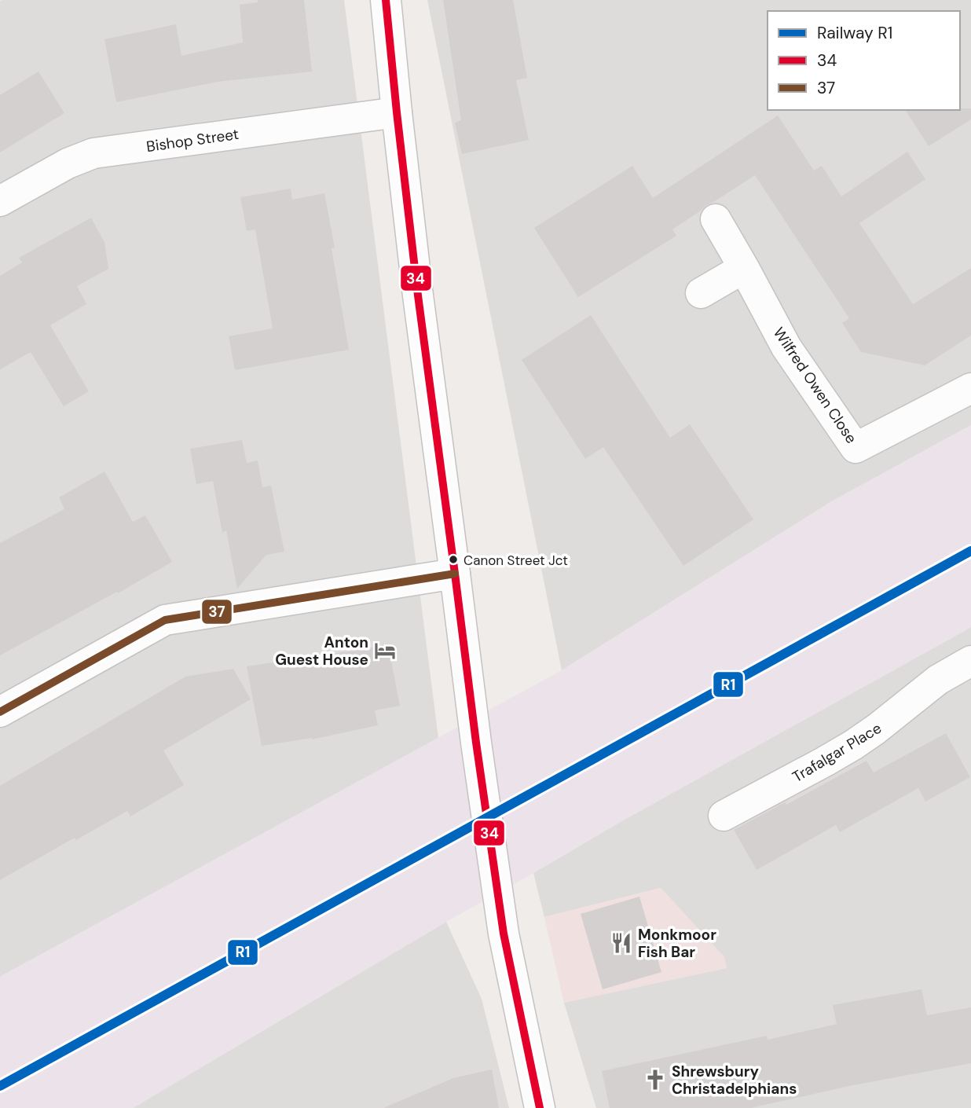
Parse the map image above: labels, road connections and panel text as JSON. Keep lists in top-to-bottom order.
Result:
{
  "streets": {
    "street": ["Bishop Street", "Wilfred Owen Close", "Trafalgar Place"]
  },
  "places": {
    "other": ["Canon Street Jct"],
    "hotel": ["Anton Guest House"],
    "restaurant": ["Monkmoor Fish Bar"],
    "church": ["Shrewsbury Christadelphians"]
  },
  "lines": ["transit line 34", "rail line R1", "transit line 37"],
  "legend": ["Railway R1", "34", "37"]
}
